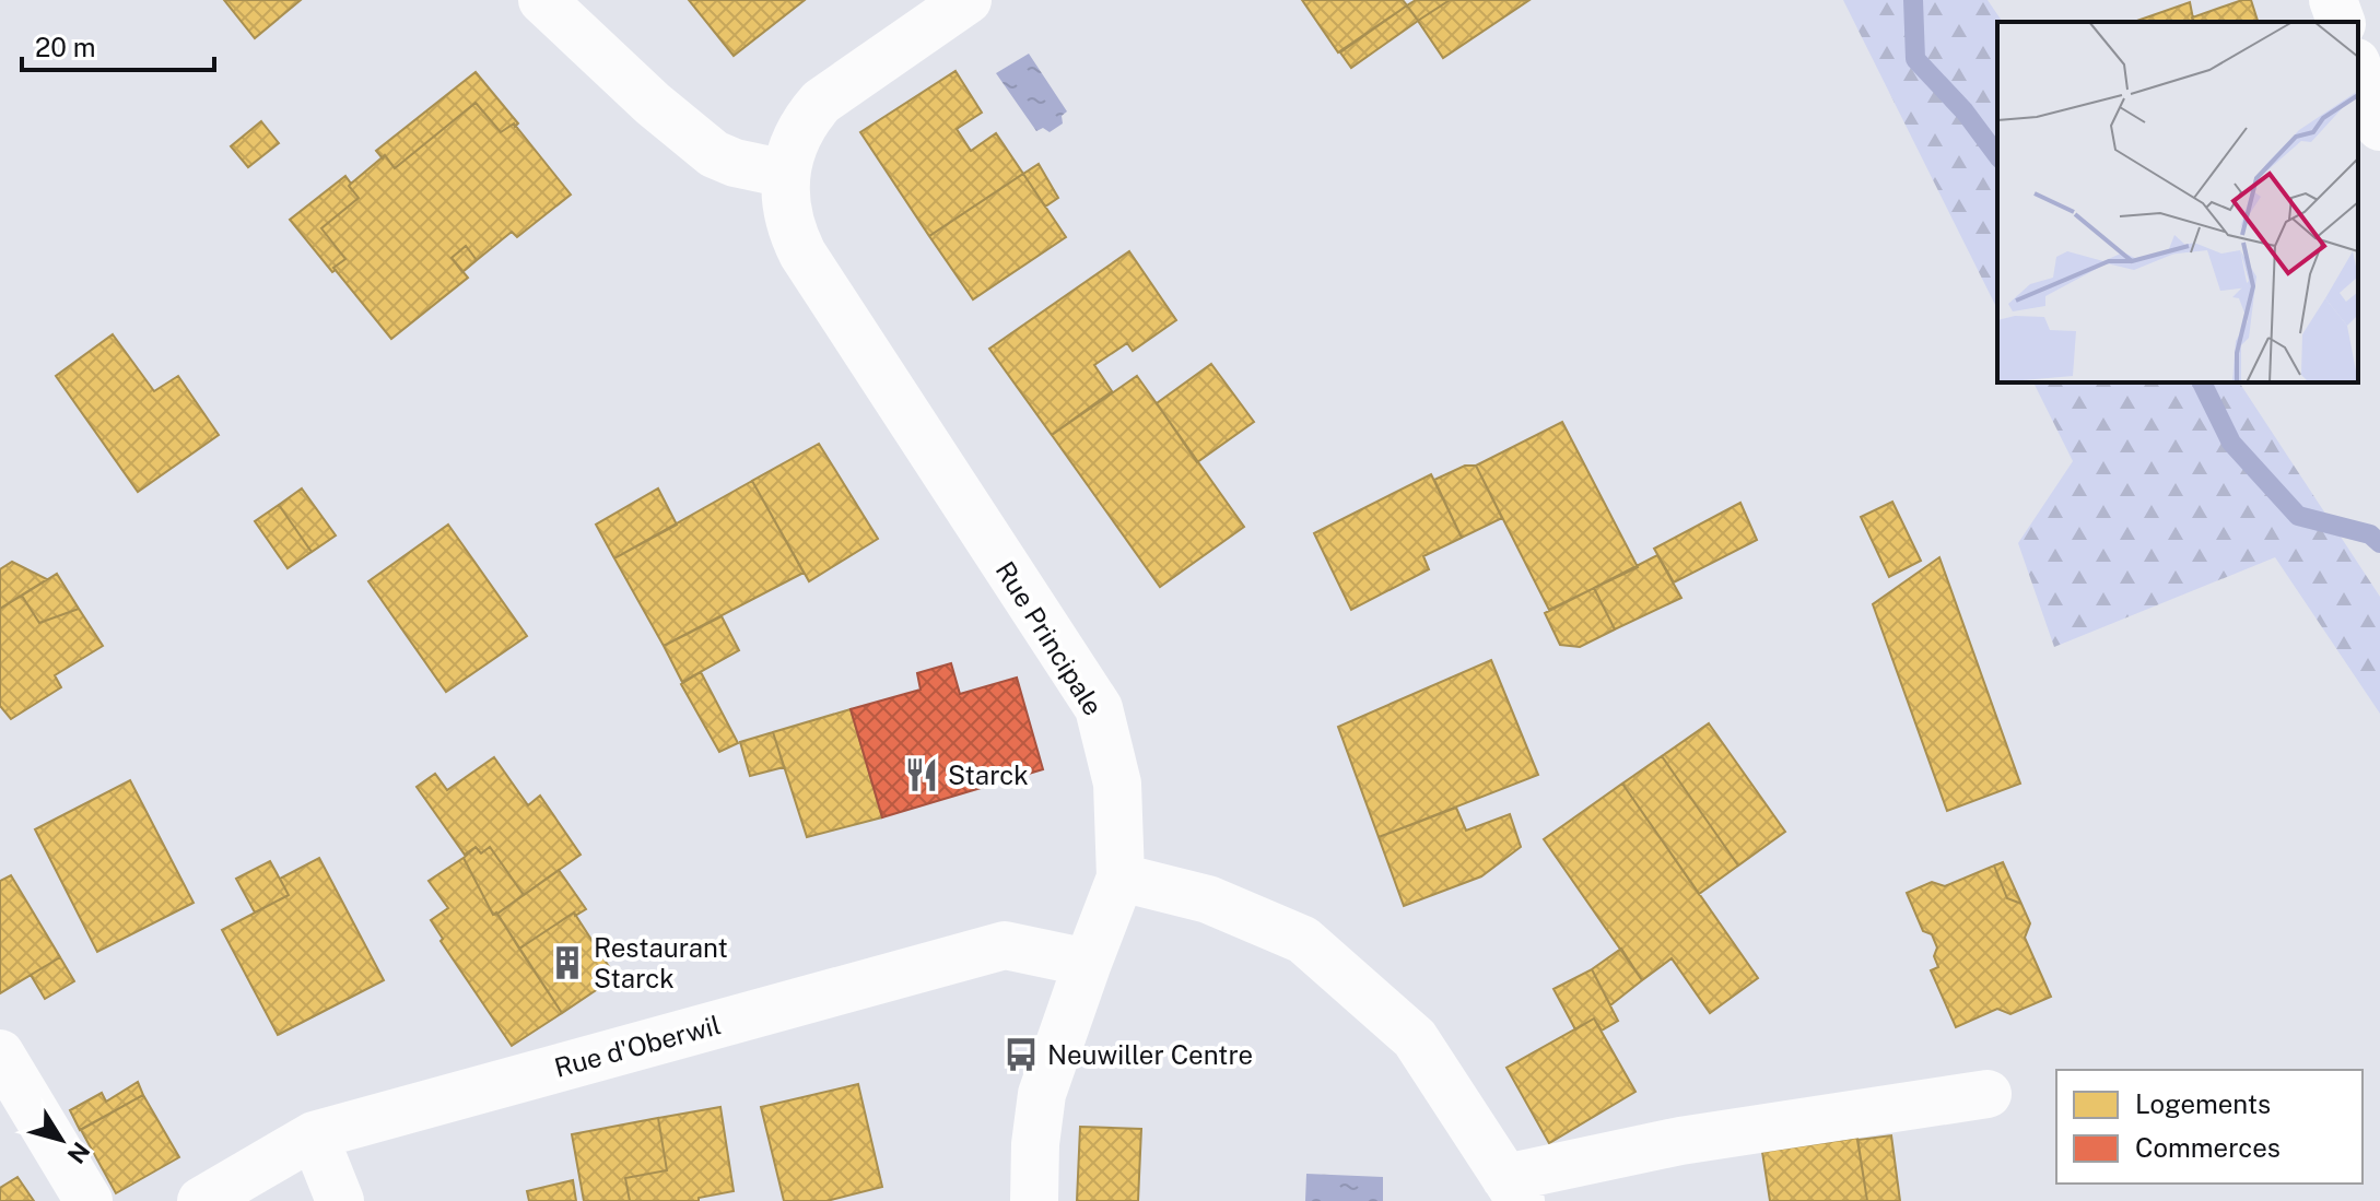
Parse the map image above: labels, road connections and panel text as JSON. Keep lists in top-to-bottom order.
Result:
{
  "streets": {
    "street": ["Rue Principale", "Rue d'Oberwil"]
  },
  "crossings": [
    ["Rue Principale", "Rue d'Oberwil"]
  ],
  "places": {
    "restaurant": ["Starck"],
    "building": ["Restaurant Starck"],
    "bus stop": ["Neuwiller Centre"]
  },
  "legend": ["Logements", "Commerces"],
  "scale_bar": "20 m",
  "north": "bottom right"
}
